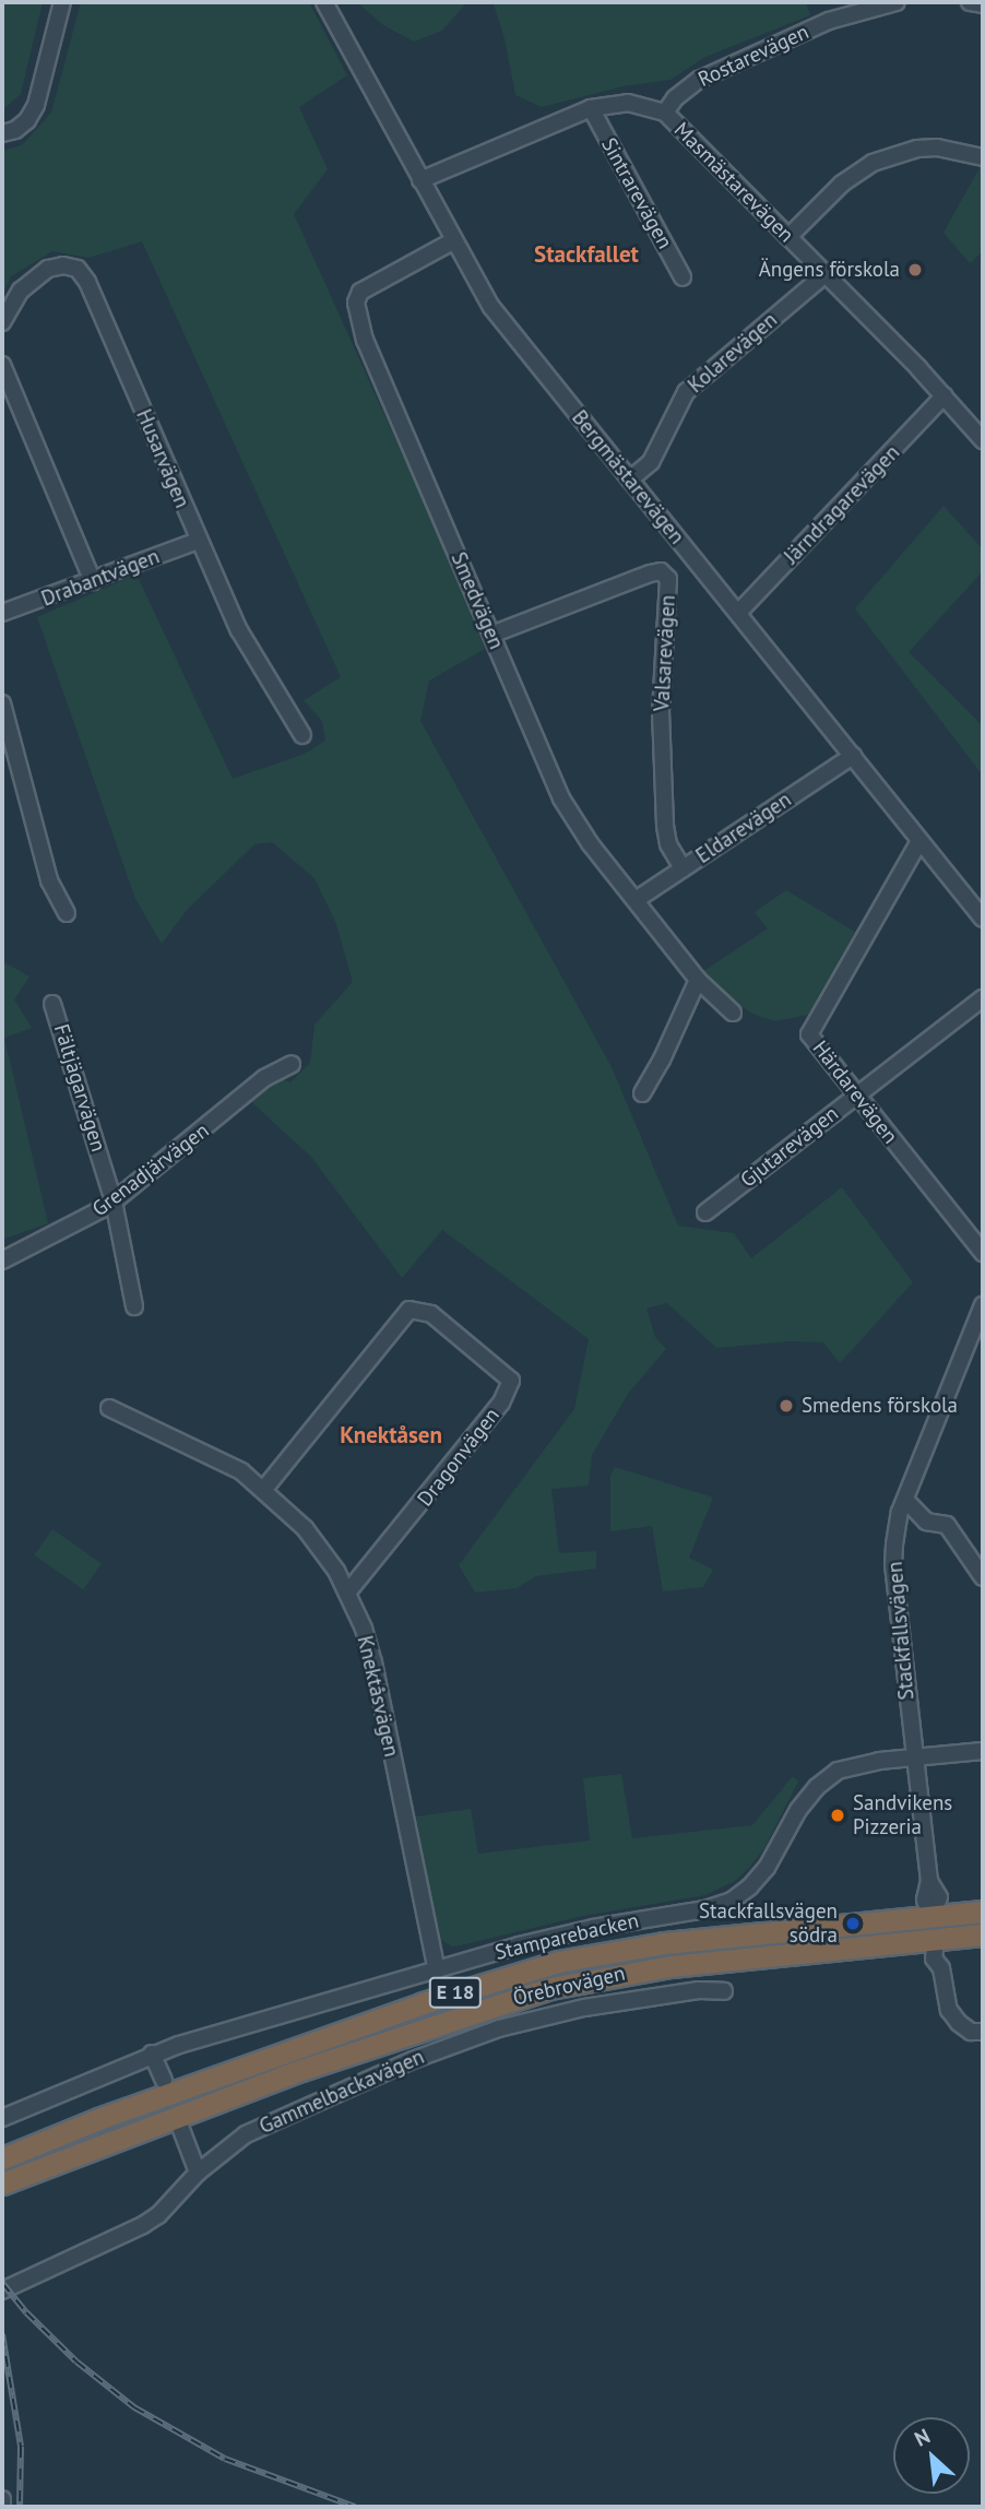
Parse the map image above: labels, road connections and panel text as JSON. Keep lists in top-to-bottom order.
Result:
{
  "streets": {
    "highway": ["Örebrovägen", "E 18"],
    "street": [
      "Rostarevägen",
      "Masmästarevägen",
      "Sintrarevägen",
      "Kolarevägen",
      "Husarvägen",
      "Bergmästarevägen",
      "Järndragarevägen",
      "Drabantvägen",
      "Smedvägen",
      "Valsarevägen",
      "Eldarevägen",
      "Fältjägarvägen",
      "Härdarevägen",
      "Gjutarevägen",
      "Grenadjärvägen",
      "Dragonvägen",
      "Stackfallsvägen",
      "Knektåsvägen",
      "Stamparebacken",
      "Gammelbackavägen"
    ]
  },
  "crossings": [
    ["Rostarevägen", "Masmästarevägen"],
    ["Masmästarevägen", "Sintrarevägen"],
    ["Masmästarevägen", "Kolarevägen"],
    ["Masmästarevägen", "Bergmästarevägen"],
    ["Masmästarevägen", "Järndragarevägen"],
    ["Kolarevägen", "Bergmästarevägen"],
    ["Husarvägen", "Drabantvägen"],
    ["Bergmästarevägen", "Järndragarevägen"],
    ["Bergmästarevägen", "Smedvägen"],
    ["Bergmästarevägen", "Eldarevägen"],
    ["Bergmästarevägen", "Härdarevägen"],
    ["Smedvägen", "Valsarevägen"],
    ["Smedvägen", "Eldarevägen"],
    ["Valsarevägen", "Eldarevägen"],
    ["Fältjägarvägen", "Grenadjärvägen"],
    ["Härdarevägen", "Gjutarevägen"],
    ["Dragonvägen", "Knektåsvägen"],
    ["Stackfallsvägen", "Stamparebacken"],
    ["Stackfallsvägen", "Örebrovägen"],
    ["Knektåsvägen", "Stamparebacken"]
  ],
  "districts": ["Stackfallet", "Knektåsen"],
  "places": [
    "Ängens förskola",
    "Smedens förskola",
    "Sandvikens Pizzeria",
    "Stackfallsvägen södra"
  ],
  "north": "top left"
}
